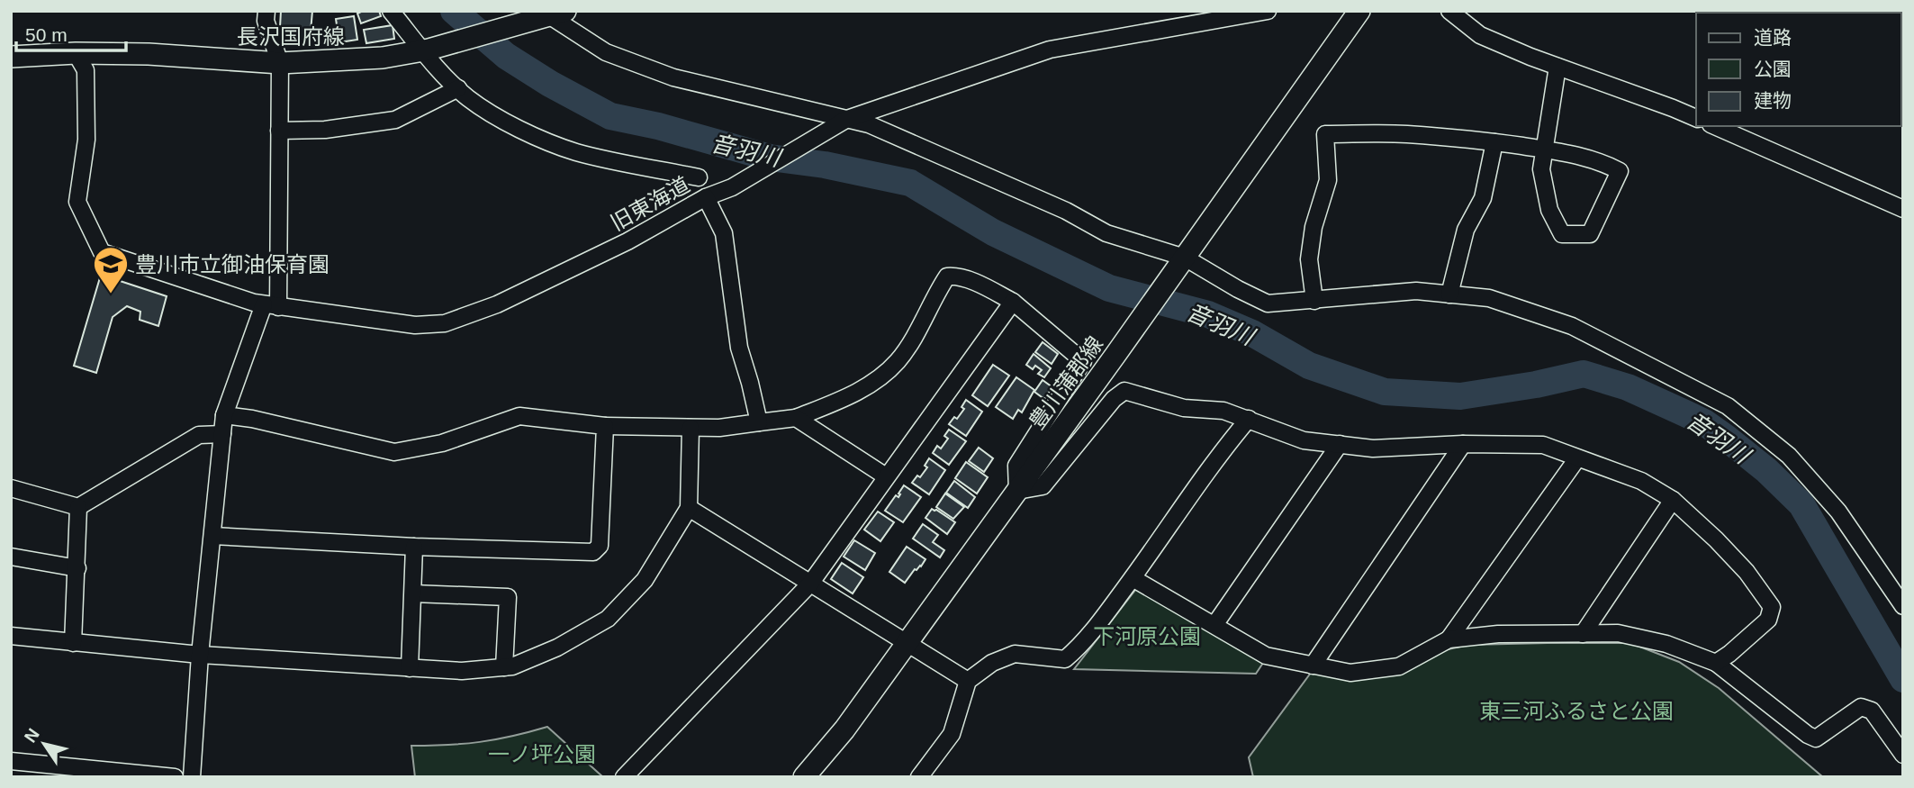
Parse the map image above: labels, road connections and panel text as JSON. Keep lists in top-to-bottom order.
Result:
{
  "streets": {
    "main road": ["長沢国府線", "豊川蒲郡線"],
    "street": ["旧東海道"]
  },
  "crossings": [
    ["長沢国府線", "旧東海道"]
  ],
  "water": ["音羽川"],
  "parks": ["下河原公園", "東三河ふるさと公園", "一ノ坪公園"],
  "places": {
    "school or university": ["豊川市立御油保育園"]
  },
  "legend": ["道路", "公園", "建物"],
  "scale_bar": "50 m",
  "north": "top left"
}
